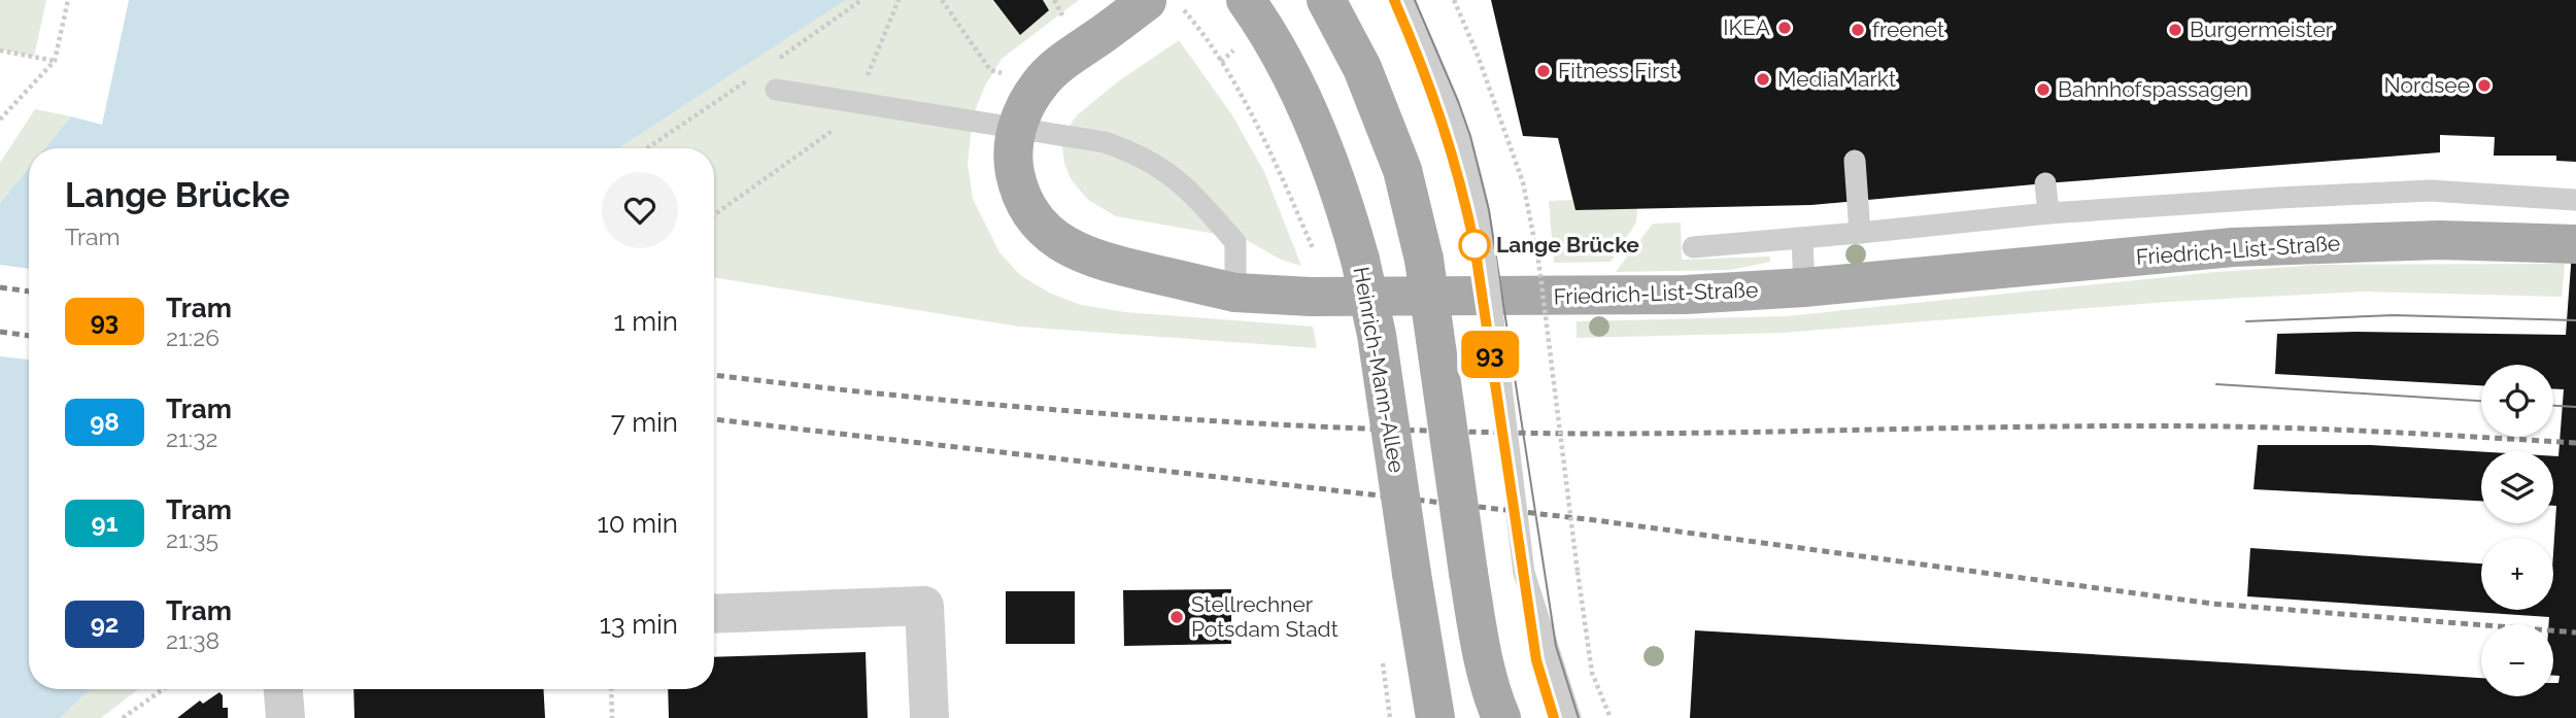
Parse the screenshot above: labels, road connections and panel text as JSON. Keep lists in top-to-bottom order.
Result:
{
  "streets": {
    "main road": ["Friedrich-List-Straße", "Heinrich-Mann-Allee"]
  },
  "places": [
    "IKEA",
    "freenet",
    "Burgermeister",
    "Fitness First",
    "MediaMarkt",
    "Nordsee",
    "Bahnhofspassagen",
    "Lange Brücke",
    "Stellrechner Potsdam Stadt"
  ],
  "lines": ["tram line 93"],
  "page": {
    "on_map": "93",
    "heading": ["Lange Brücke", "Tram"],
    "list": [
      {
        "mark": "93",
        "name": "Tram",
        "note": "21:26",
        "value": "1 min"
      },
      {
        "mark": "98",
        "name": "Tram",
        "note": "21:32",
        "value": "7 min"
      },
      {
        "mark": "91",
        "name": "Tram",
        "note": "21:35",
        "value": "10 min"
      },
      {
        "mark": "92",
        "name": "Tram",
        "note": "21:38",
        "value": "13 min"
      }
    ],
    "map_buttons": ["+", "−"]
  }
}
